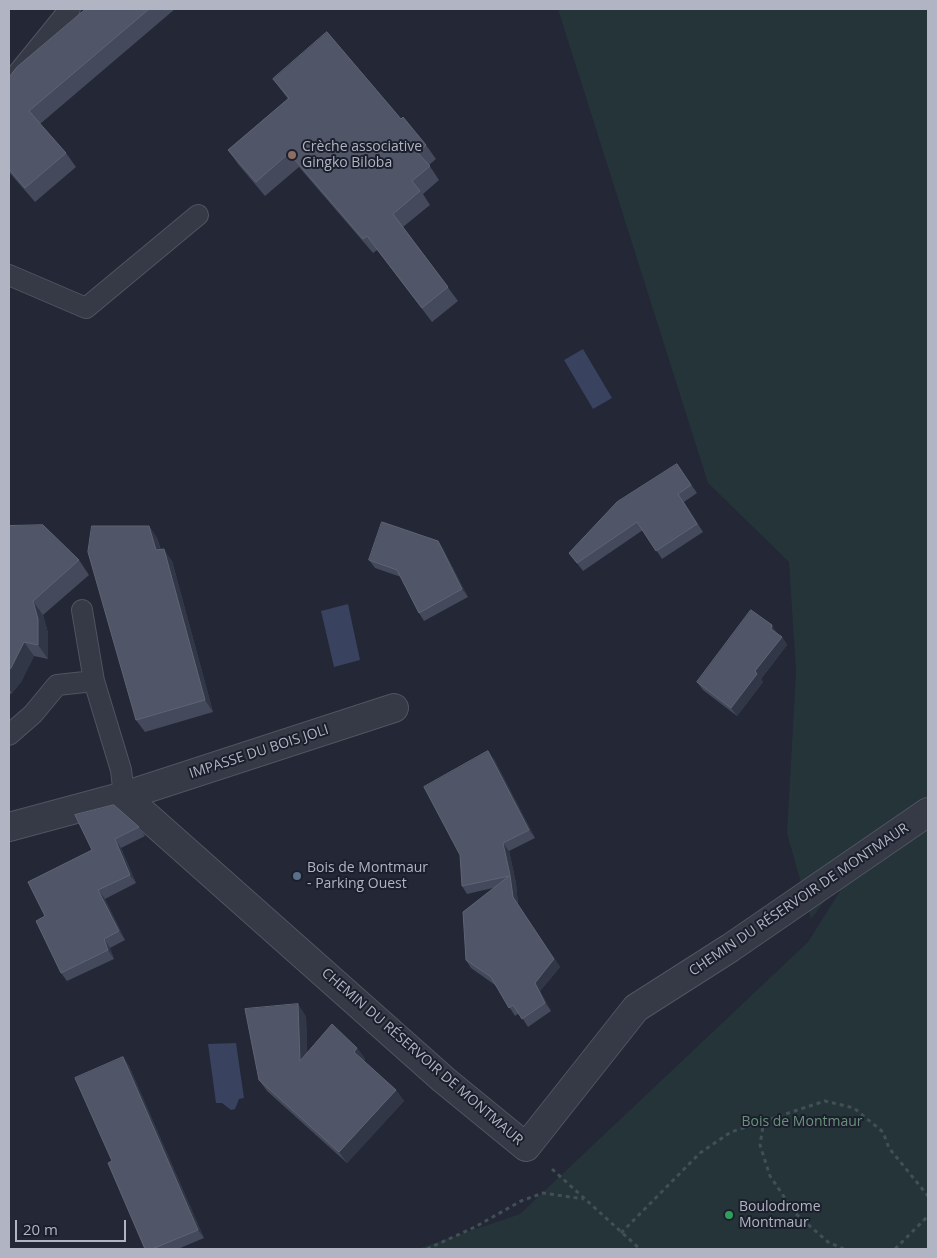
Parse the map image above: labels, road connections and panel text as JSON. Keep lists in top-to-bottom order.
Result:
{
  "streets": {
    "street": ["IMPASSE DU BOIS JOLI", "CHEMIN DU RÉSERVOIR DE MONTMAUR"]
  },
  "crossings": [
    ["IMPASSE DU BOIS JOLI", "CHEMIN DU RÉSERVOIR DE MONTMAUR"]
  ],
  "parks": ["Bois de Montmaur"],
  "places": ["Crèche associative Gingko Biloba", "Bois de Montmaur - Parking Ouest", "Boulodrome Montmaur"],
  "scale_bar": "20 m"
}
